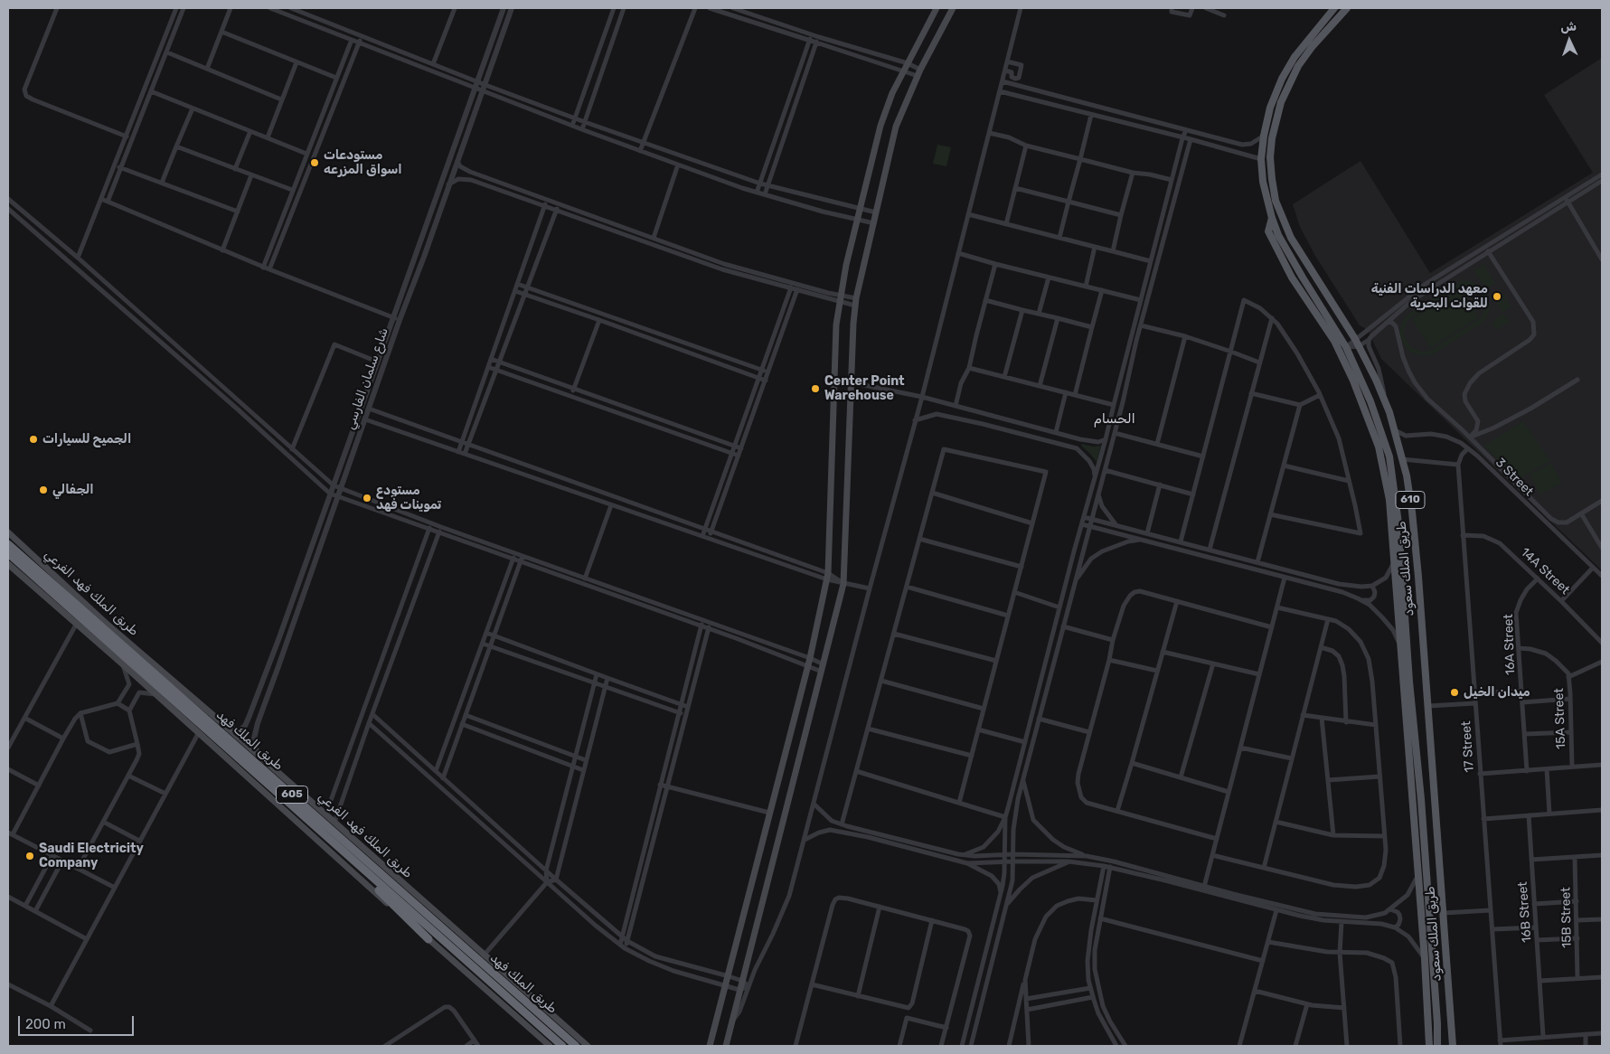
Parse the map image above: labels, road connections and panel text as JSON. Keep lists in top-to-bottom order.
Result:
{
  "streets": {
    "highway": ["طريق الملك فهد", "605"],
    "main road": ["610", "طريق الملك سعود", "طريق الملك فهد الفرعي"],
    "street": [
      "شارع سلمان الفارسي",
      "3 Street",
      "14A Street",
      "16A Street",
      "15A Street",
      "17 Street",
      "16B Street",
      "15B Street"
    ]
  },
  "crossings": [
    ["شارع سلمان الفارسي", "طريق الملك فهد الفرعي"],
    ["3 Street", "طريق الملك سعود"],
    ["14A Street", "16A Street"],
    ["14A Street", "17 Street"],
    ["16A Street", "15A Street"]
  ],
  "districts": ["الحسام"],
  "places": [
    "مستودعات اسواق المزرعه",
    "معهد الدراسات الفنية للقوات البحرية",
    "Center Point Warehouse",
    "الجميح للسيارات",
    "الجفالي",
    "مستودع تموينات فهد",
    "ميدان الخيل",
    "Saudi Electricity Company"
  ],
  "scale_bar": "200 m",
  "north": "top"
}
